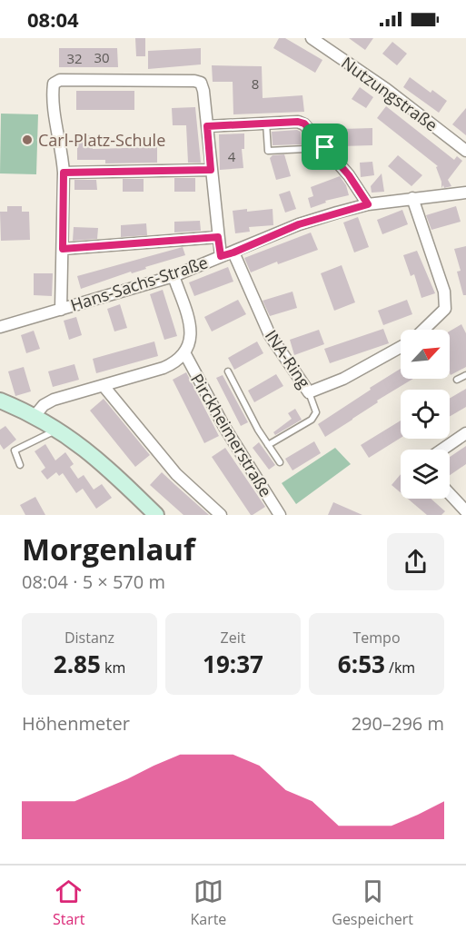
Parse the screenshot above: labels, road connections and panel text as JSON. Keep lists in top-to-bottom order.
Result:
{
  "streets": {
    "street": [
      "Nutzungstraße",
      "Hans-Sachs-Straße",
      "INA-Ring",
      "Pirckheimerstraße"
    ]
  },
  "crossings": [
    ["Hans-Sachs-Straße", "INA-Ring"],
    ["Hans-Sachs-Straße", "Pirckheimerstraße"]
  ],
  "places": ["Carl-Platz-Schule"],
  "house_numbers": [
    "30",
    "32",
    "8",
    "4"
  ],
  "north": "top right",
  "page": {
    "status": "08:04",
    "heading": ["Morgenlauf", "08:04 · 5 × 570 m"],
    "stats": [
      ["Distanz", "2.85 km"],
      ["Zeit", "19:37"],
      ["Tempo", "6:53 /km"]
    ],
    "chart": ["Höhenmeter", "290–296 m"],
    "tabs": ["Start", "Karte", "Gespeichert"]
  }
}
